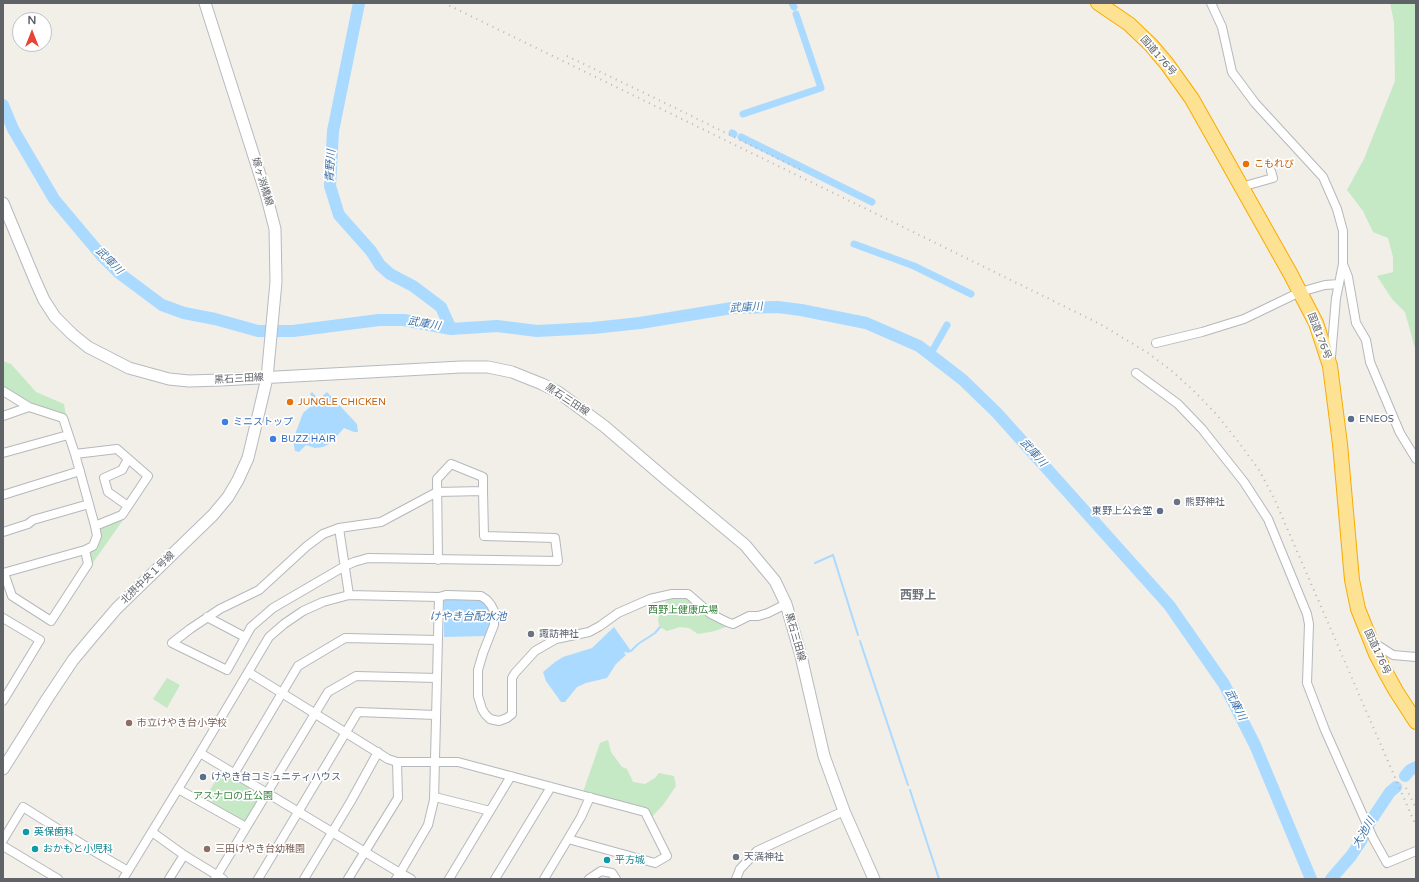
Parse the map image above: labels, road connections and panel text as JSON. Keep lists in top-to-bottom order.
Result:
{
  "streets": {
    "highway": ["国道176号"],
    "main road": ["嫁ヶ淵橋線", "黒石三田線", "北摂中央１号線"]
  },
  "crossings": [
    ["嫁ヶ淵橋線", "黒石三田線"],
    ["嫁ヶ淵橋線", "北摂中央１号線"],
    ["黒石三田線", "北摂中央１号線"]
  ],
  "districts": ["西野上"],
  "water": [
    "青野川",
    "武庫川",
    "けやき台配水池",
    "大池川"
  ],
  "parks": ["西野上健康広場", "アスナロの丘公園"],
  "places": [
    "こもれび",
    "JUNGLE CHICKEN",
    "ENEOS",
    "ミニストップ",
    "BUZZ HAIR",
    "熊野神社",
    "東野上公会堂",
    "諏訪神社",
    "市立けやき台小学校",
    "けやき台コミュニティハウス",
    "英保歯科",
    "おかもと小児科",
    "三田けやき台幼稚園",
    "天満神社",
    "平方城"
  ],
  "north": "top"
}
